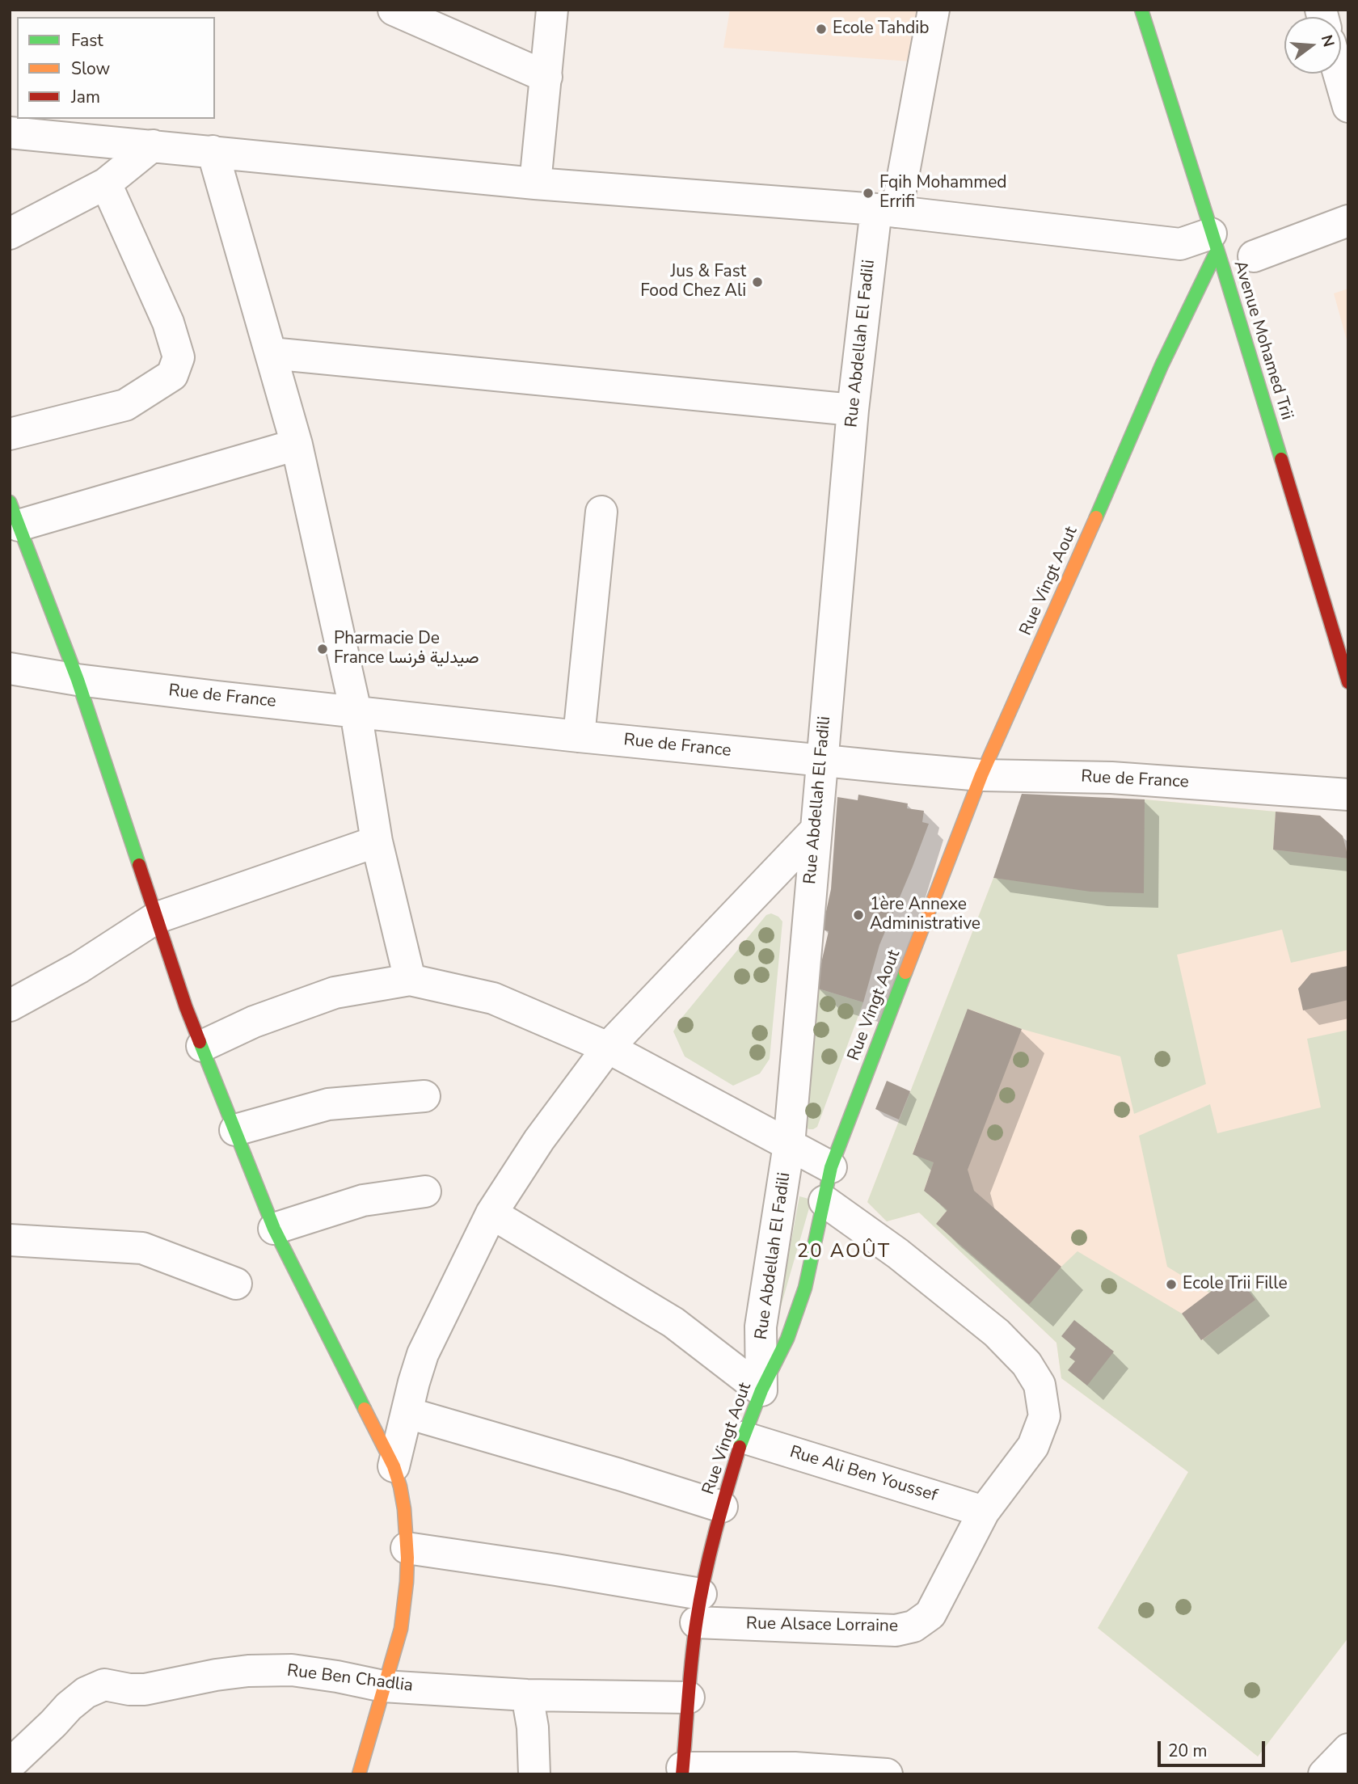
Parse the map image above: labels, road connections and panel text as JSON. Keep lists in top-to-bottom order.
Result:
{
  "streets": {
    "street": [
      "Avenue Mohamed Trii",
      "Rue Abdellah El Fadili",
      "Rue Vingt Aout",
      "Rue de France",
      "Rue Ali Ben Youssef",
      "Rue Alsace Lorraine",
      "Rue Ben Chadlia"
    ]
  },
  "crossings": [
    ["Avenue Mohamed Trii", "Rue Vingt Aout"],
    ["Rue Abdellah El Fadili", "Rue Vingt Aout"],
    ["Rue Abdellah El Fadili", "Rue de France"],
    ["Rue Vingt Aout", "Rue de France"],
    ["Rue Vingt Aout", "Rue Ali Ben Youssef"],
    ["Rue Vingt Aout", "Rue Alsace Lorraine"],
    ["Rue Vingt Aout", "Rue Ben Chadlia"],
    ["Rue Ali Ben Youssef", "Rue Alsace Lorraine"]
  ],
  "districts": ["20 AOÛT"],
  "places": [
    "Ecole Tahdib",
    "Fqih Mohammed Errifi",
    "Jus & Fast Food Chez Ali",
    "Pharmacie De France صيدلية فرنسا",
    "1ère Annexe Administrative",
    "Ecole Trii Fille"
  ],
  "legend": ["Fast", "Slow", "Jam"],
  "scale_bar": "20 m",
  "north": "right"
}
